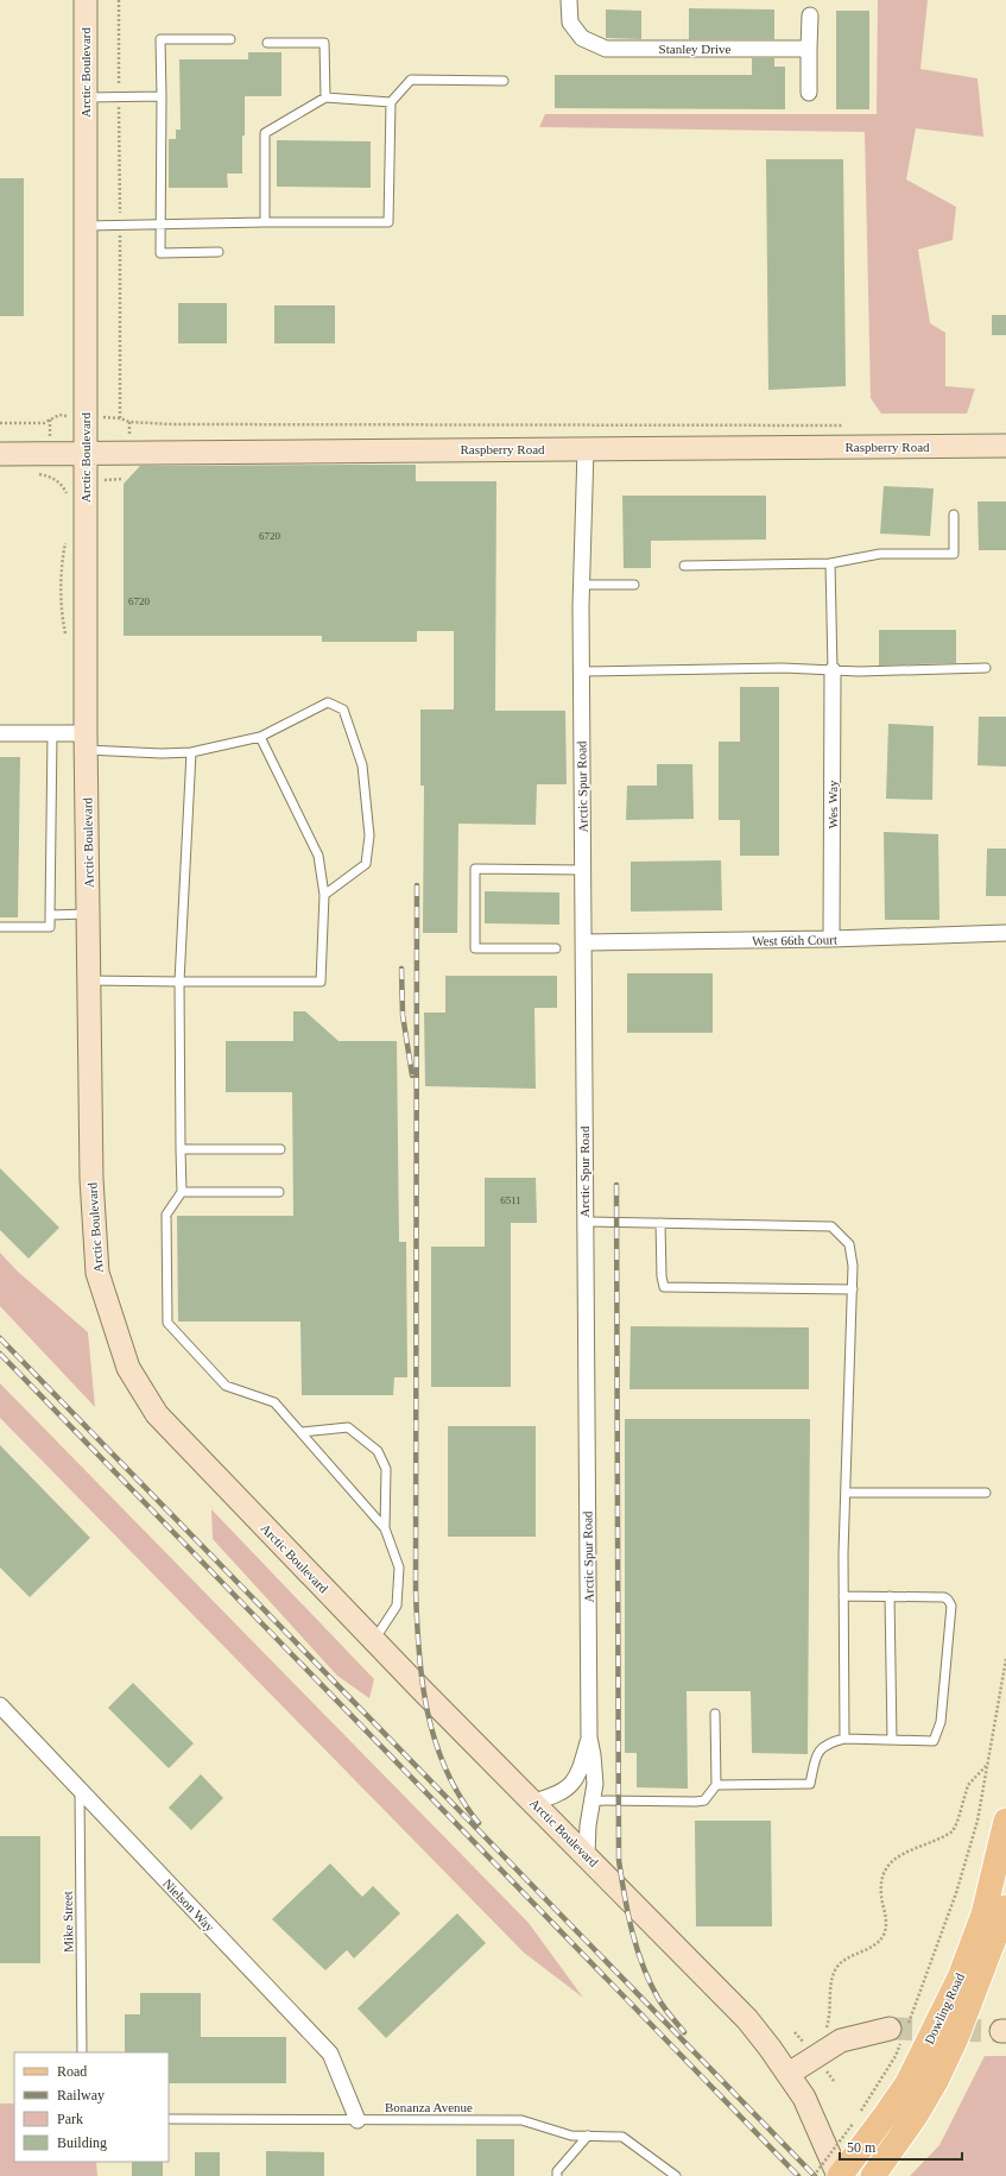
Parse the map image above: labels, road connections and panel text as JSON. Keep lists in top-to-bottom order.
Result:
{
  "streets": {
    "main road": ["Arctic Boulevard", "Raspberry Road", "Dowling Road"],
    "street": [
      "Stanley Drive",
      "Arctic Spur Road",
      "Wes Way",
      "West 66th Court",
      "Nielson Way"
    ],
    "lane": ["Mike Street", "Bonanza Avenue"]
  },
  "crossings": [
    ["Arctic Boulevard", "Raspberry Road"],
    ["Arctic Boulevard", "Arctic Spur Road"],
    ["Arctic Boulevard", "Dowling Road"],
    ["Raspberry Road", "Arctic Spur Road"],
    ["Arctic Spur Road", "West 66th Court"],
    ["Wes Way", "West 66th Court"],
    ["Nielson Way", "Mike Street"],
    ["Nielson Way", "Bonanza Avenue"]
  ],
  "house_numbers": ["6720", "6720", "6511"],
  "legend": [
    "Road",
    "Railway",
    "Park",
    "Building"
  ],
  "scale_bar": "50 m"
}
